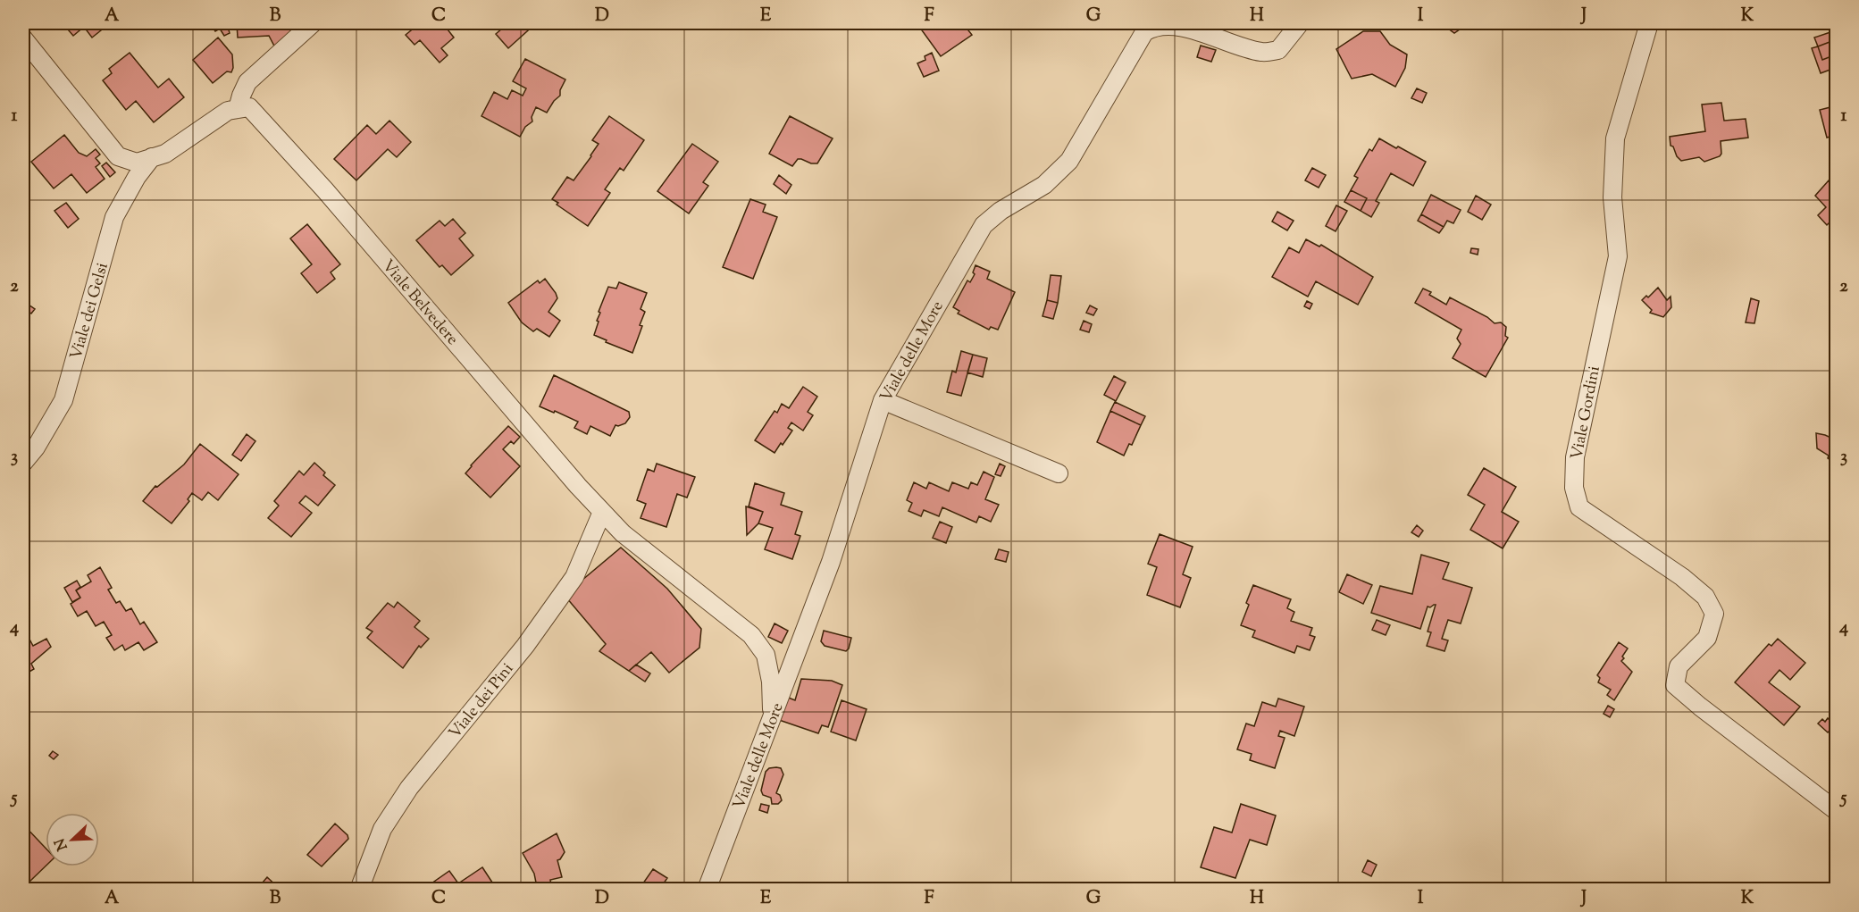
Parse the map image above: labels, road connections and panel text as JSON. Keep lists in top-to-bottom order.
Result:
{
  "streets": {
    "street": [
      "Viale Belvedere",
      "Viale dei Gelsi",
      "Viale delle More",
      "Viale Gordini",
      "Viale dei Pini"
    ]
  },
  "crossings": [
    ["Viale Belvedere", "Viale delle More"],
    ["Viale Belvedere", "Viale dei Pini"]
  ],
  "north": "bottom left",
  "grid": {
    "columns": [
      "A",
      "B",
      "C",
      "D",
      "E",
      "F",
      "G",
      "H",
      "I",
      "J",
      "K"
    ],
    "rows": [
      "1",
      "2",
      "3",
      "4",
      "5"
    ]
  }
}
